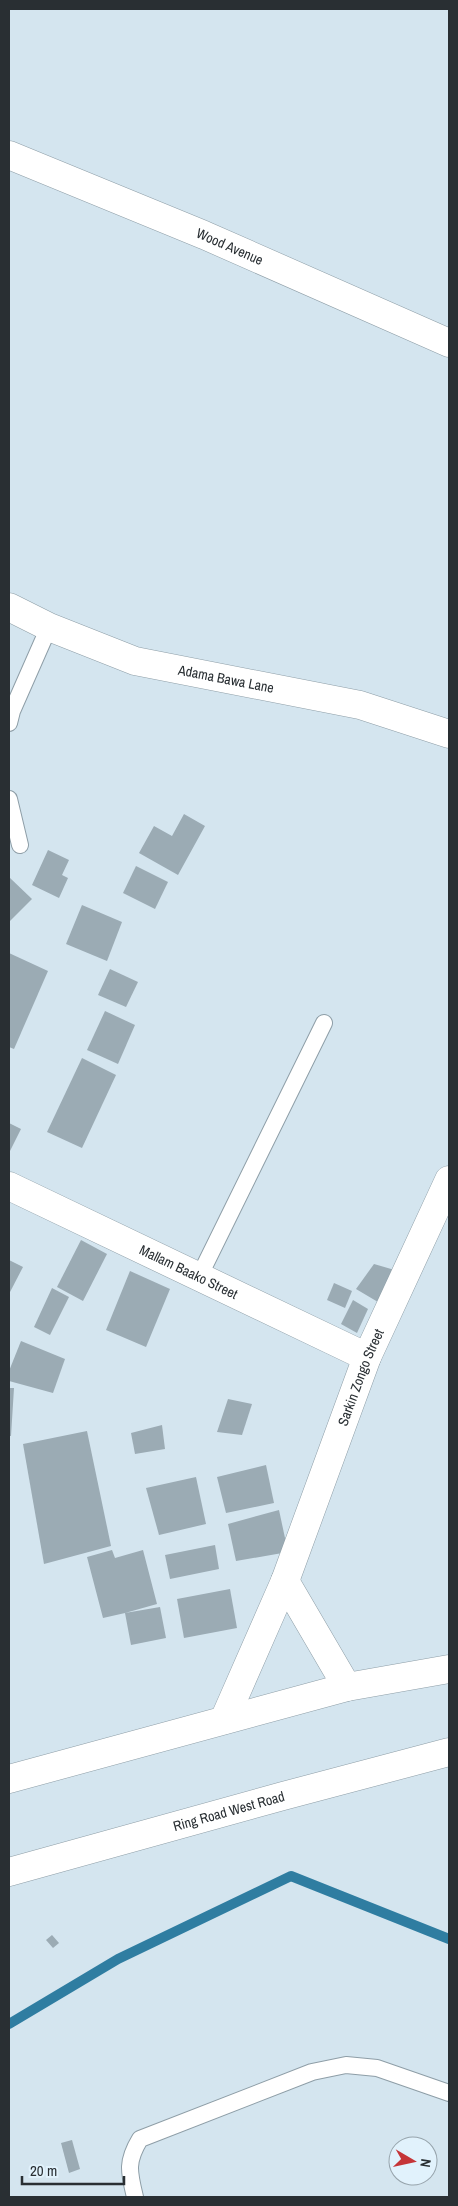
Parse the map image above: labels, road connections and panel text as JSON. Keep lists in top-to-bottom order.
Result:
{
  "streets": {
    "street": [
      "Wood Avenue",
      "Adama Bawa Lane",
      "Mallam Baako Street",
      "Sarkin Zongo Street",
      "Ring Road West Road"
    ]
  },
  "crossings": [
    ["Mallam Baako Street", "Sarkin Zongo Street"]
  ],
  "scale_bar": "20 m",
  "north": "right"
}
